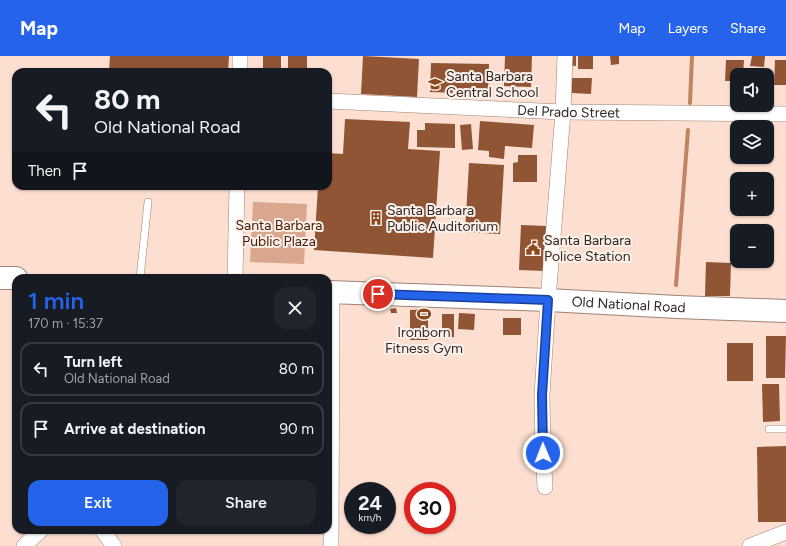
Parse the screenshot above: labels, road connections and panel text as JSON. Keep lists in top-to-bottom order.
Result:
{
  "streets": {
    "main road": ["Old National Road"],
    "street": ["Del Prado Street"]
  },
  "parks": ["Santa Barbara Public Plaza"],
  "places": {
    "school or university": ["Santa Barbara Central School"],
    "building": ["Santa Barbara Public Auditorium"],
    "public building": ["Santa Barbara Police Station"],
    "sports": ["Ironborn Fitness Gym"]
  },
  "page": {
    "header": "Map",
    "nav": ["Map", "Layers", "Share"],
    "map_buttons": ["+", "−"],
    "turn": ["80 m", "Old National Road"],
    "then": "Then",
    "heading": ["1 min", "170 m · 15:37"],
    "list": [
      {
        "name": "Turn left",
        "note": "Old National Road",
        "value": "80 m"
      },
      {
        "name": "Arrive at destination",
        "value": "90 m"
      }
    ],
    "buttons": ["Exit", "Share"],
    "speed": "24 km/h",
    "limit": "30"
  }
}
